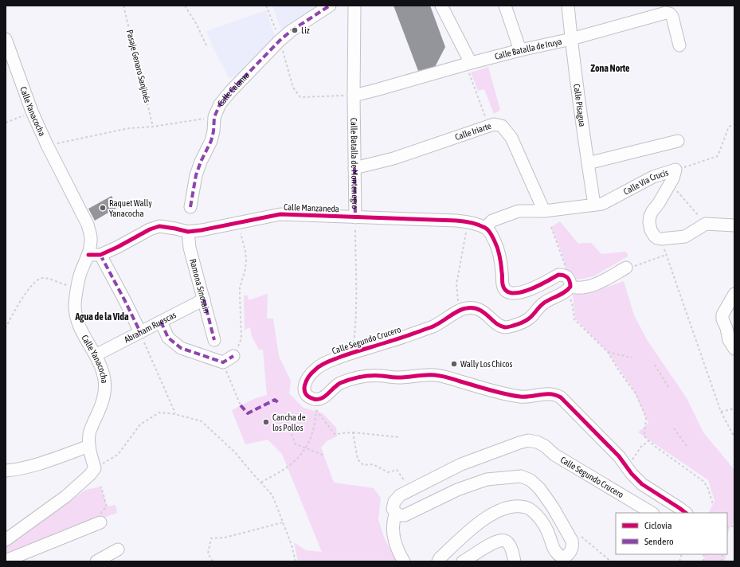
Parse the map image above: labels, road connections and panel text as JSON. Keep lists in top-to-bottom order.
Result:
{
  "streets": {
    "street": [
      "Calle Batalla de Iruya",
      "Calle Calama",
      "Calle Pisagua",
      "Calle Yanacocha",
      "Calle Iriarte",
      "Calle Batalla de Montenegro",
      "Calle Via Crucis",
      "Calle Manzaneda",
      "Ramona Sinosain",
      "Abraham Ruescas",
      "Calle Segundo Crucero"
    ],
    "path": ["Pasaje Genaro Sanjinés"]
  },
  "crossings": [
    ["Calle Batalla de Iruya", "Calle Pisagua"],
    ["Calle Batalla de Iruya", "Calle Batalla de Montenegro"],
    ["Calle Pisagua", "Calle Via Crucis"],
    ["Calle Yanacocha", "Calle Manzaneda"],
    ["Calle Yanacocha", "Abraham Ruescas"],
    ["Calle Iriarte", "Calle Batalla de Montenegro"],
    ["Calle Iriarte", "Calle Via Crucis"],
    ["Calle Batalla de Montenegro", "Calle Manzaneda"],
    ["Calle Batalla de Montenegro", "Calle Segundo Crucero"],
    ["Calle Via Crucis", "Calle Manzaneda"],
    ["Calle Manzaneda", "Ramona Sinosain"],
    ["Ramona Sinosain", "Abraham Ruescas"]
  ],
  "districts": ["Zona Norte", "Agua de la Vida"],
  "places": [
    "Liz",
    "Raquet Wally Yanacocha",
    "Wally Los Chicos",
    "Cancha de los Pollos"
  ],
  "legend": ["Ciclovía", "Sendero"]
}
